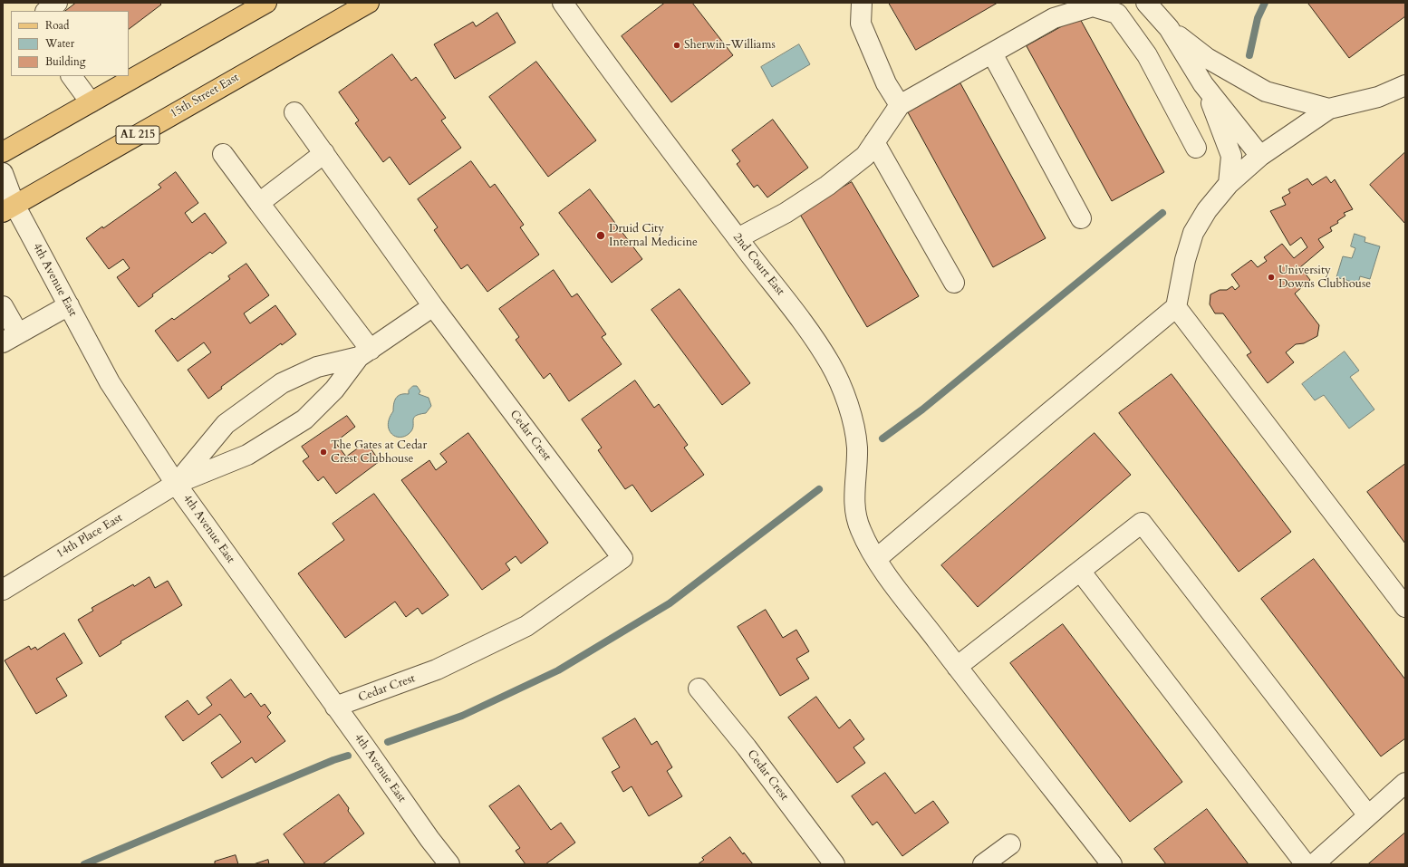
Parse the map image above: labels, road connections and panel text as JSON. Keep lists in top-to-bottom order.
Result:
{
  "streets": {
    "main road": ["15th Street East", "AL 215"],
    "street": [
      "2nd Court East",
      "4th Avenue East",
      "Cedar Crest",
      "14th Place East"
    ]
  },
  "crossings": [
    ["15th Street East", "4th Avenue East"],
    ["4th Avenue East", "Cedar Crest"],
    ["4th Avenue East", "14th Place East"]
  ],
  "places": [
    "Sherwin-Williams",
    "Druid City Internal Medicine",
    "University Downs Clubhouse",
    "The Gates at Cedar Crest Clubhouse"
  ],
  "legend": ["Road", "Water", "Building"]
}
